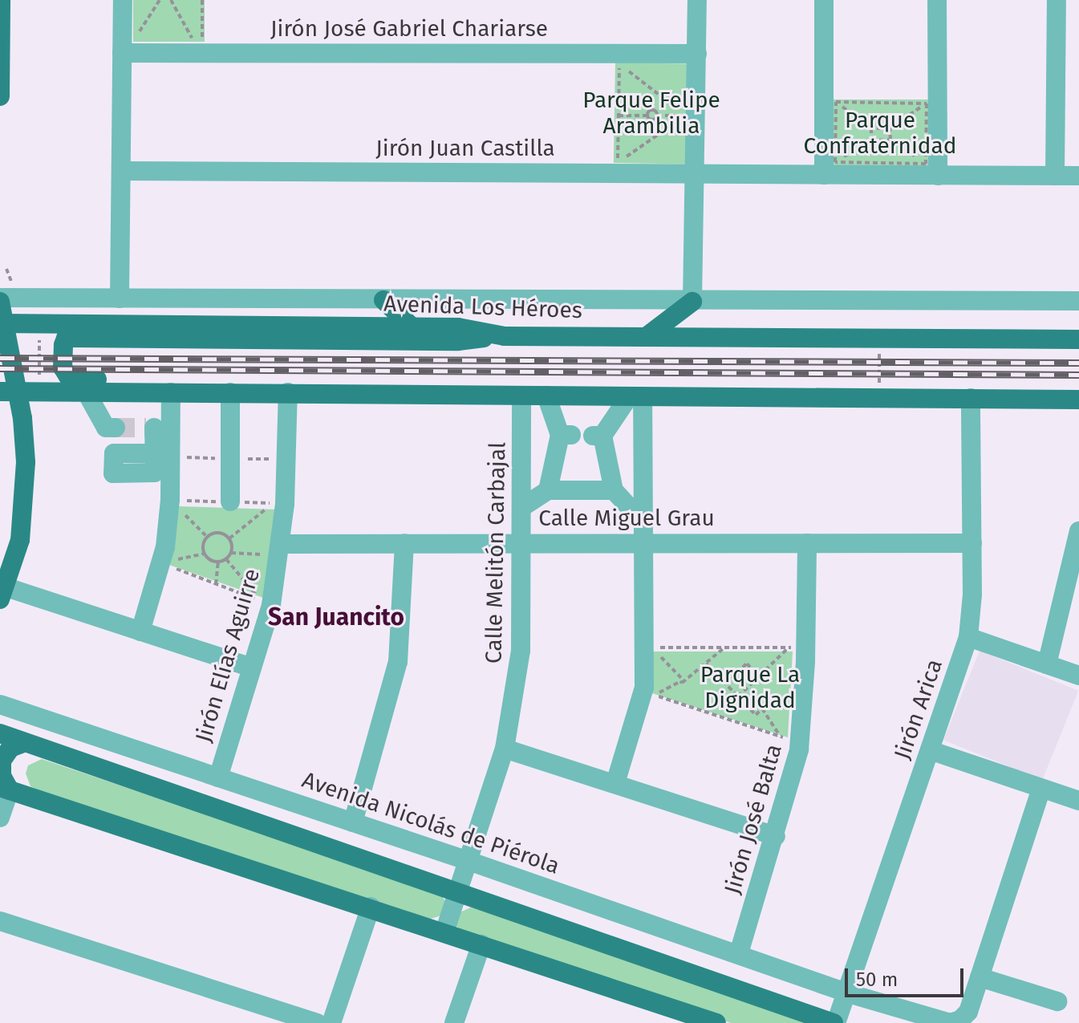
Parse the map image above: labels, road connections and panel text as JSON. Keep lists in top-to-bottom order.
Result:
{
  "streets": {
    "main road": ["Avenida Los Héroes"],
    "street": [
      "Jirón José Gabriel Chariarse",
      "Jirón Juan Castilla",
      "Calle Miguel Grau",
      "Calle Melitón Carbajal",
      "Jirón Elías Aguirre",
      "Jirón Arica",
      "Jirón José Balta",
      "Avenida Nicolás de Piérola"
    ]
  },
  "crossings": [
    ["Calle Miguel Grau", "Calle Melitón Carbajal"],
    ["Calle Miguel Grau", "Jirón Elías Aguirre"],
    ["Calle Miguel Grau", "Jirón Arica"],
    ["Calle Miguel Grau", "Jirón José Balta"],
    ["Calle Melitón Carbajal", "Avenida Nicolás de Piérola"],
    ["Jirón Elías Aguirre", "Avenida Nicolás de Piérola"],
    ["Jirón Arica", "Avenida Nicolás de Piérola"],
    ["Jirón José Balta", "Avenida Nicolás de Piérola"]
  ],
  "districts": ["San Juancito"],
  "parks": ["Parque Felipe Arambilia", "Parque Confraternidad", "Parque La Dignidad"],
  "scale_bar": "50 m"
}
